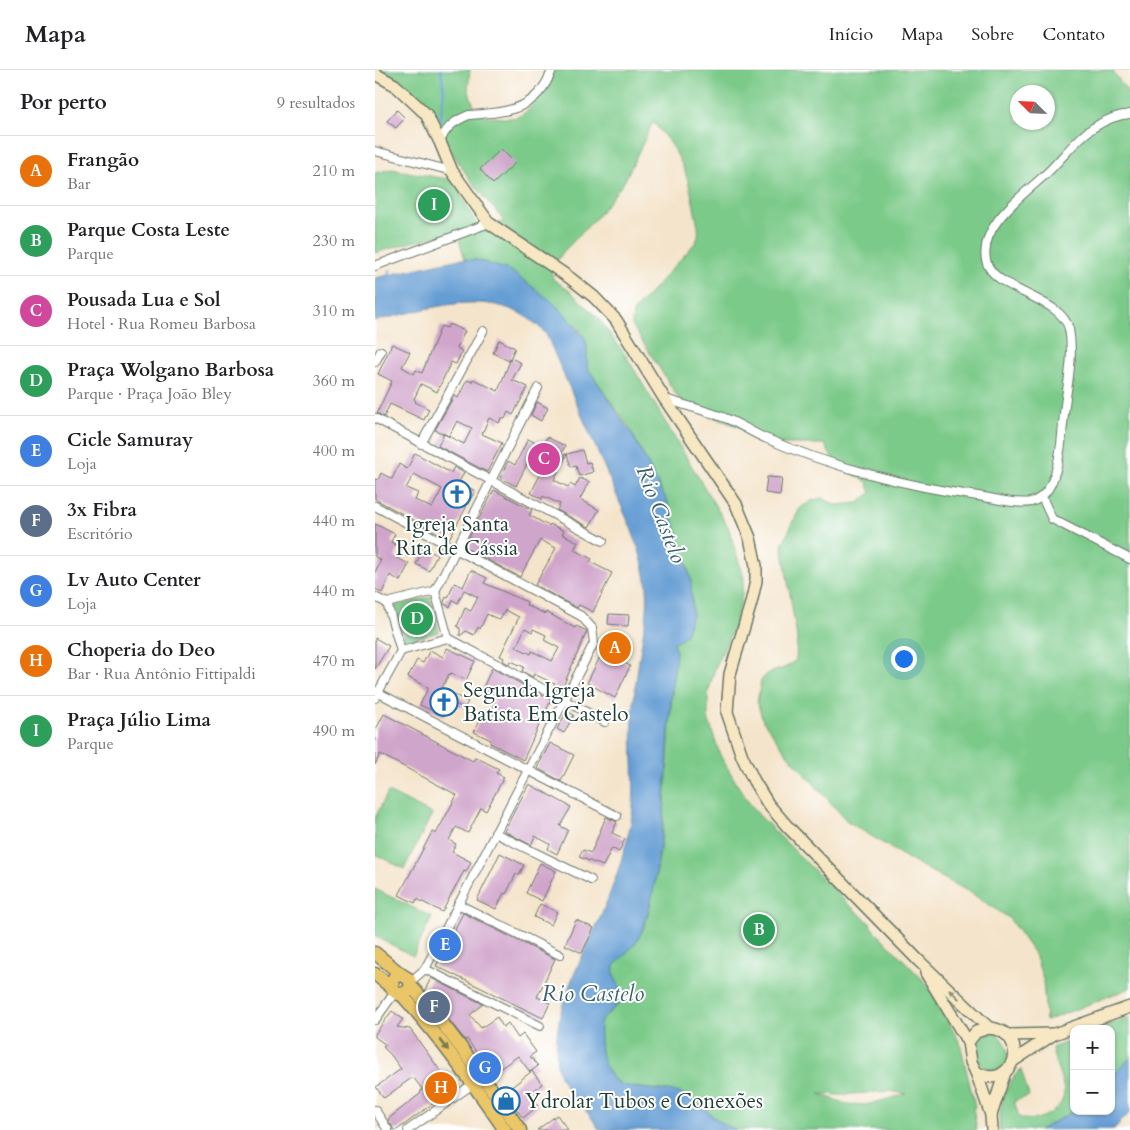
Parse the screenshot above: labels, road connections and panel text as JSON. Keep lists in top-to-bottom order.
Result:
{
  "water": ["Rio Castelo"],
  "places": {
    "church": ["Igreja Santa Rita de Cássia", "Segunda Igreja Batista Em Castelo"],
    "shop": ["Ydrolar Tubos e Conexões"]
  },
  "north": "top left",
  "page": {
    "header": "Mapa",
    "nav": [
      "Início",
      "Mapa",
      "Sobre",
      "Contato"
    ],
    "heading": ["Por perto", "9 resultados"],
    "list": [
      {
        "mark": "A",
        "name": "Frangão",
        "note": "Bar",
        "value": "210 m"
      },
      {
        "mark": "B",
        "name": "Parque Costa Leste",
        "note": "Parque",
        "value": "230 m"
      },
      {
        "mark": "C",
        "name": "Pousada Lua e Sol",
        "note": "Hotel · Rua Romeu Barbosa",
        "value": "310 m"
      },
      {
        "mark": "D",
        "name": "Praça Wolgano Barbosa",
        "note": "Parque · Praça João Bley",
        "value": "360 m"
      },
      {
        "mark": "E",
        "name": "Cicle Samuray",
        "note": "Loja",
        "value": "400 m"
      },
      {
        "mark": "F",
        "name": "3x Fibra",
        "note": "Escritório",
        "value": "440 m"
      },
      {
        "mark": "G",
        "name": "Lv Auto Center",
        "note": "Loja",
        "value": "440 m"
      },
      {
        "mark": "H",
        "name": "Choperia do Deo",
        "note": "Bar · Rua Antônio Fittipaldi",
        "value": "470 m"
      },
      {
        "mark": "I",
        "name": "Praça Júlio Lima",
        "note": "Parque",
        "value": "490 m"
      }
    ],
    "pins": [
      "I",
      "C",
      "D",
      "A",
      "B",
      "E",
      "F",
      "G",
      "H"
    ],
    "map_buttons": ["+", "−"]
  }
}
